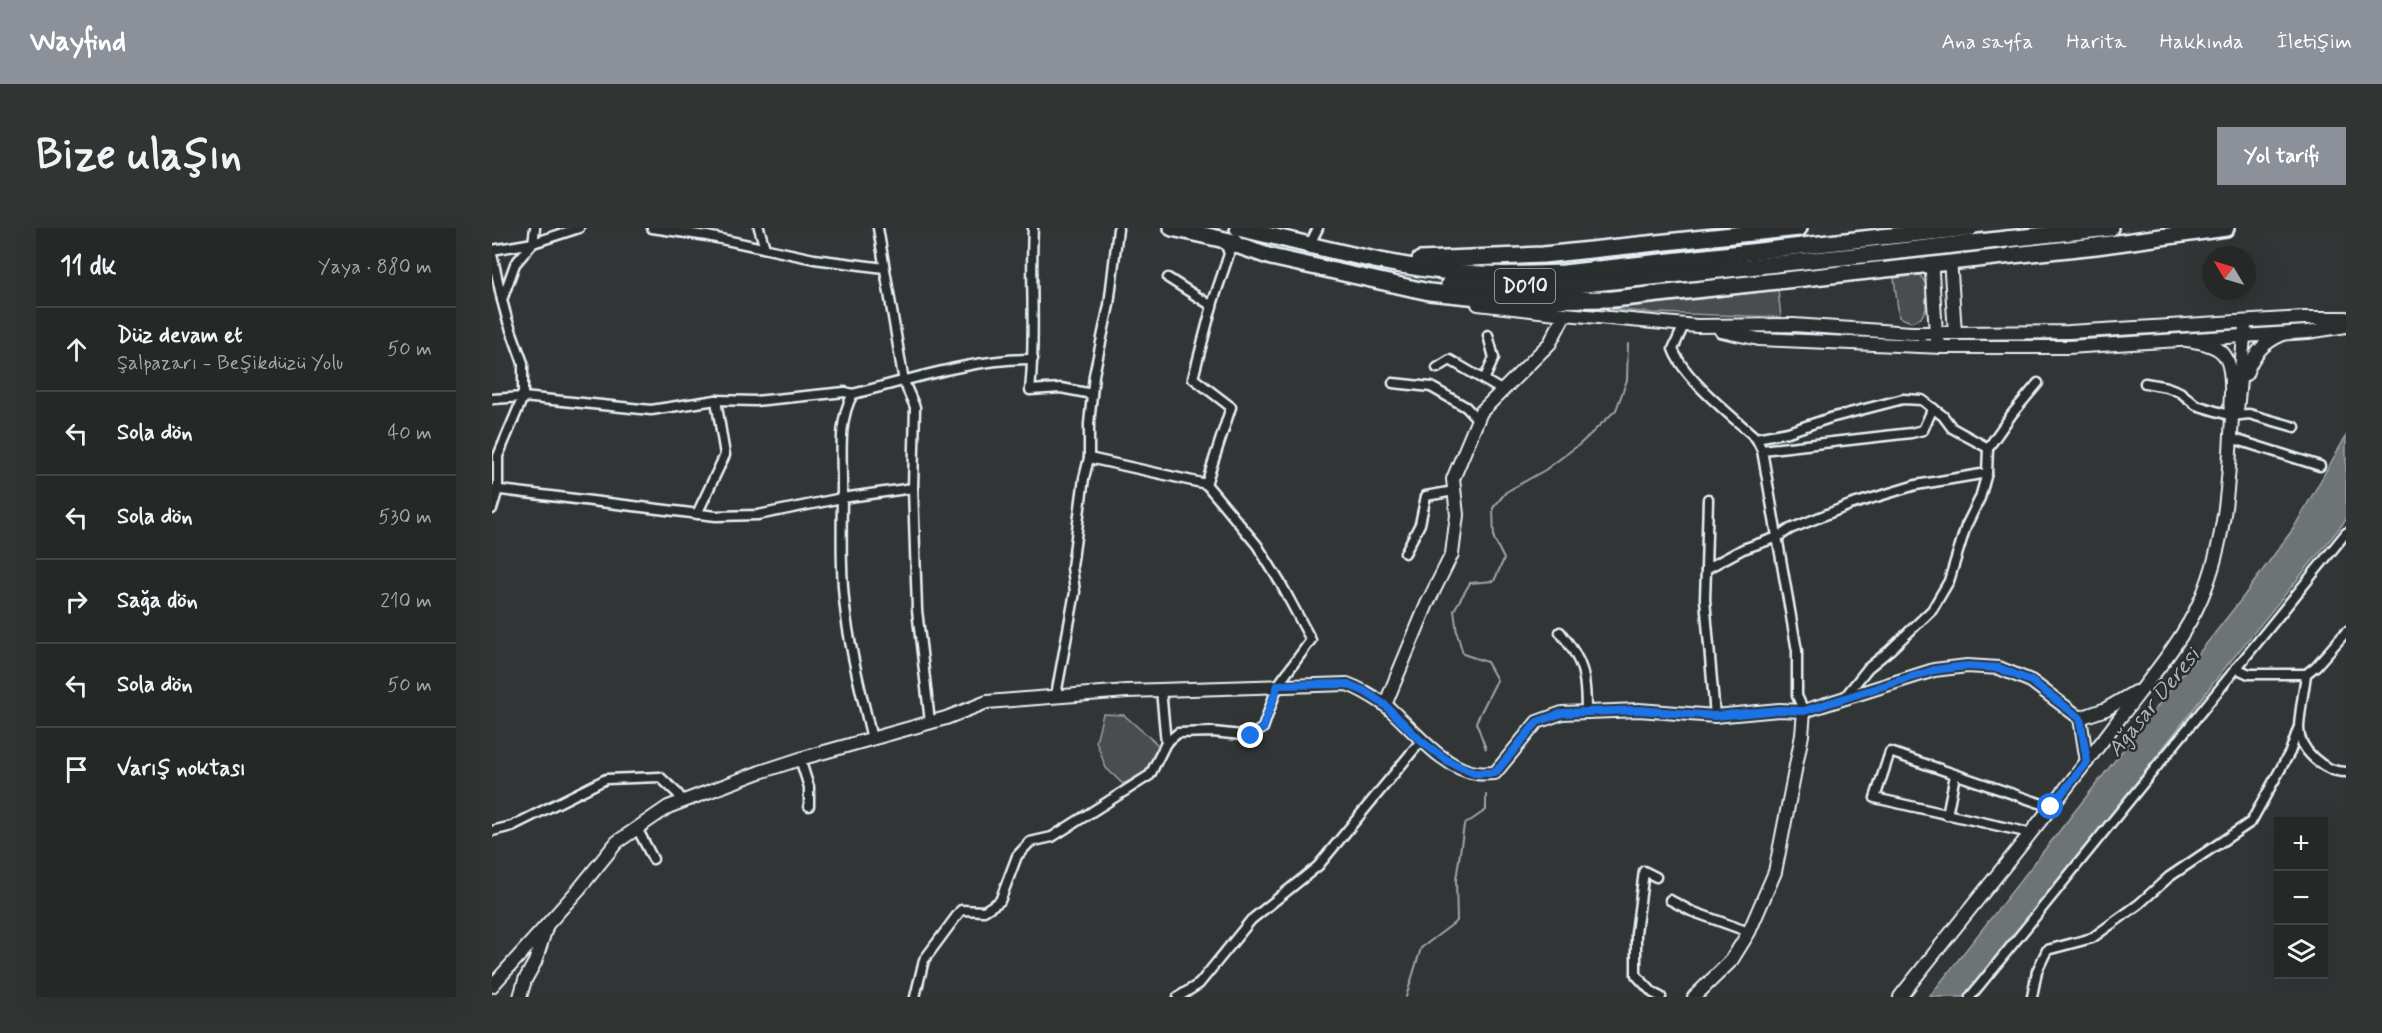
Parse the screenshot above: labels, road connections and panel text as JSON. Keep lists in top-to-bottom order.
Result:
{
  "streets": {
    "highway": ["D010"]
  },
  "water": ["Ağasar Deresi"],
  "north": "top left",
  "page": {
    "header": "Wayfind",
    "nav": [
      "Ana sayfa",
      "Harita",
      "Hakkında",
      "İletişim"
    ],
    "buttons": "Yol tarifi",
    "title": "Bize ulaşın",
    "heading": ["11 dk", "Yaya · 880 m"],
    "list": [
      ["Düz devam et", "Şalpazarı - Beşikdüzü Yolu", "50 m"],
      ["Sola dön", "40 m"],
      ["Sola dön", "530 m"],
      ["Sağa dön", "210 m"],
      ["Sola dön", "50 m"],
      "Varış noktası"
    ],
    "map_buttons": ["+", "−"]
  }
}
